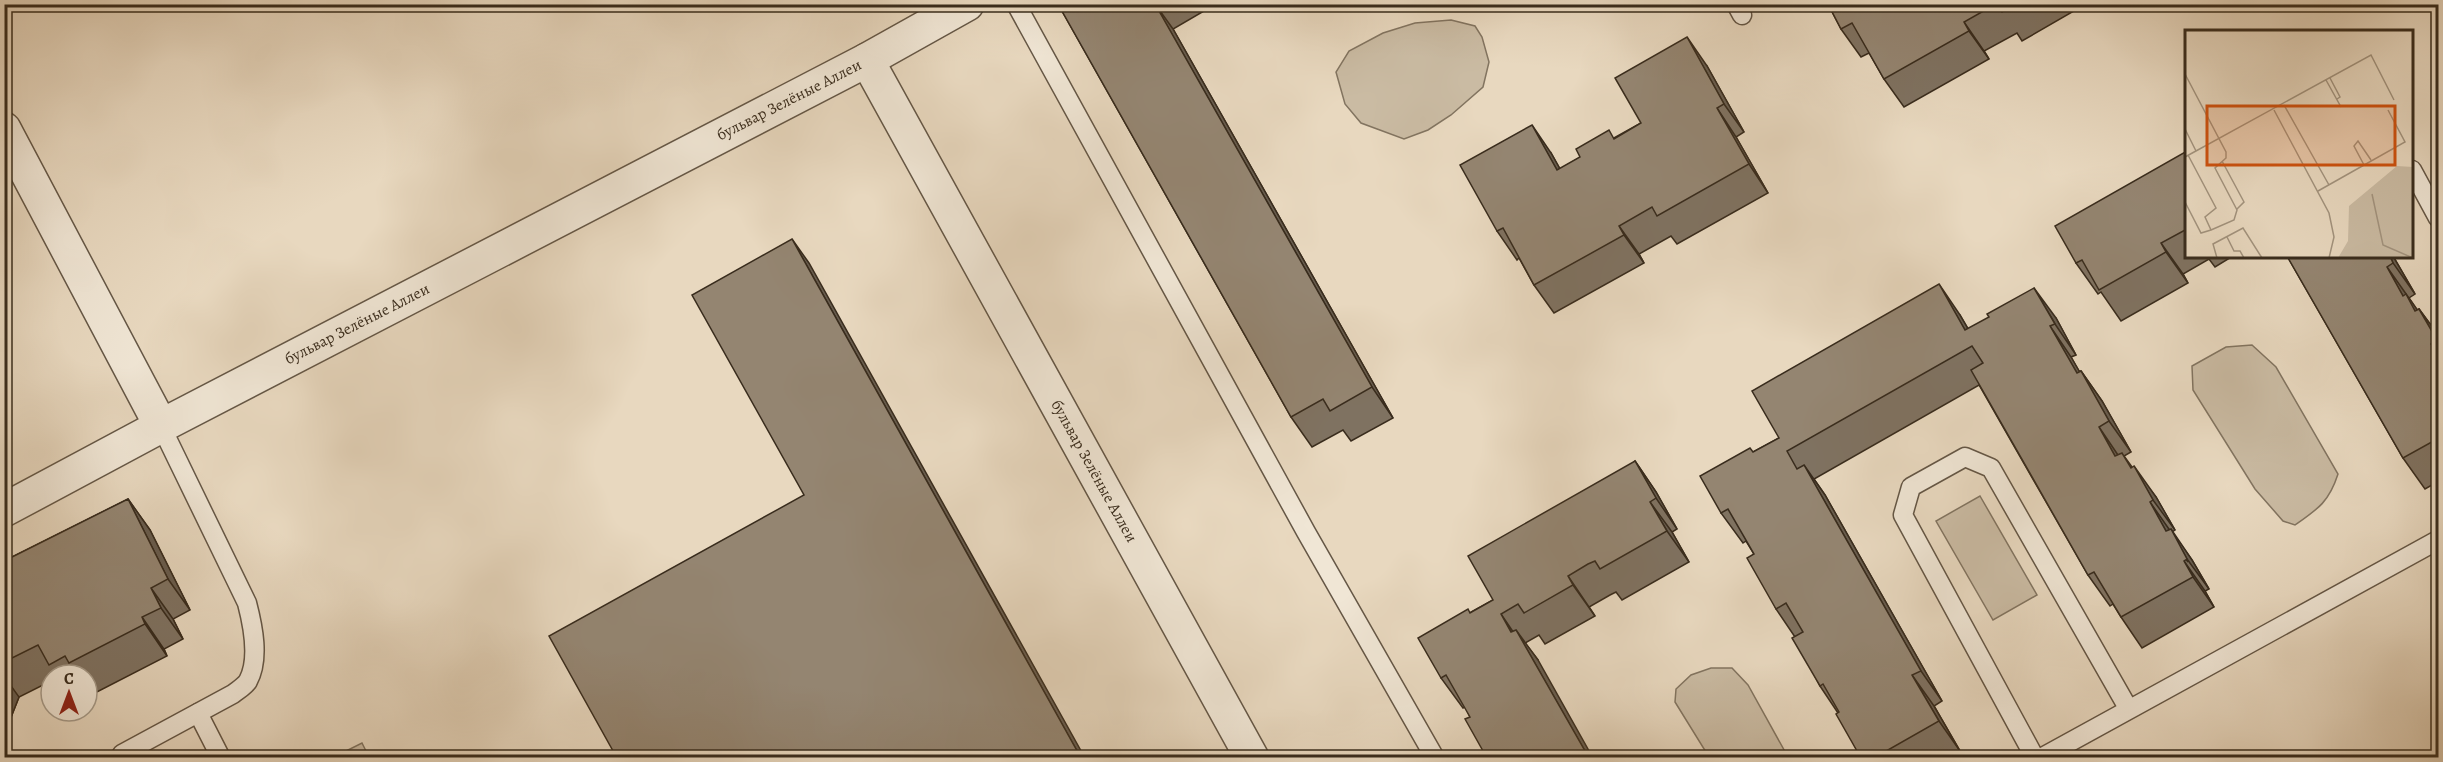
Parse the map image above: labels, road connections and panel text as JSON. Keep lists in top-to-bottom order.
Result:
{
  "streets": {
    "street": ["бульвар Зелёные Аллеи"]
  },
  "north": "top"
}
